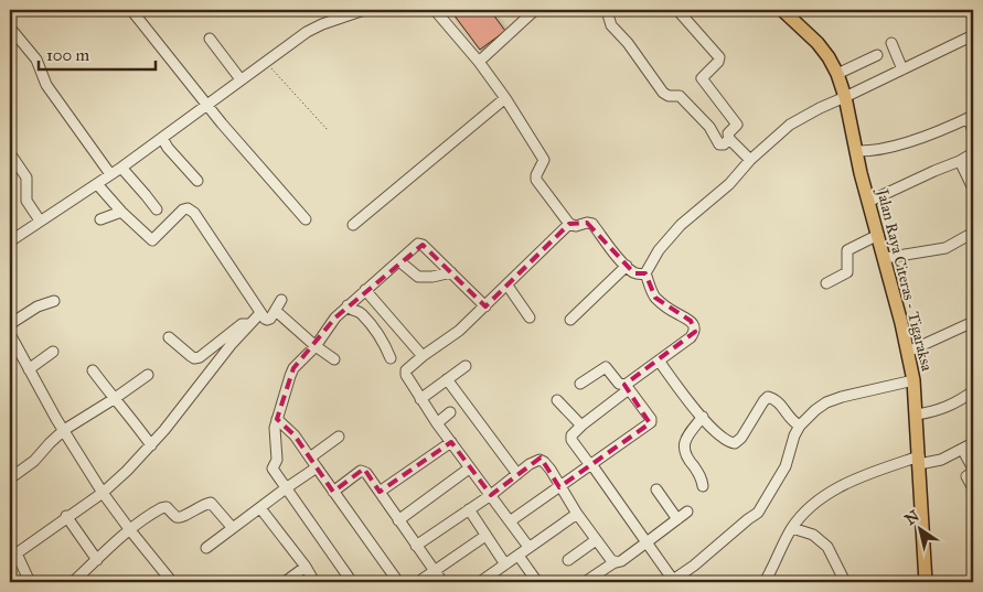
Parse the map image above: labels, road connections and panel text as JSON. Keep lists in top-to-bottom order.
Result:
{
  "streets": {
    "main road": ["Jalan Raya Citeras - Tigaraksa"]
  },
  "scale_bar": "100 m",
  "north": "top left"
}
